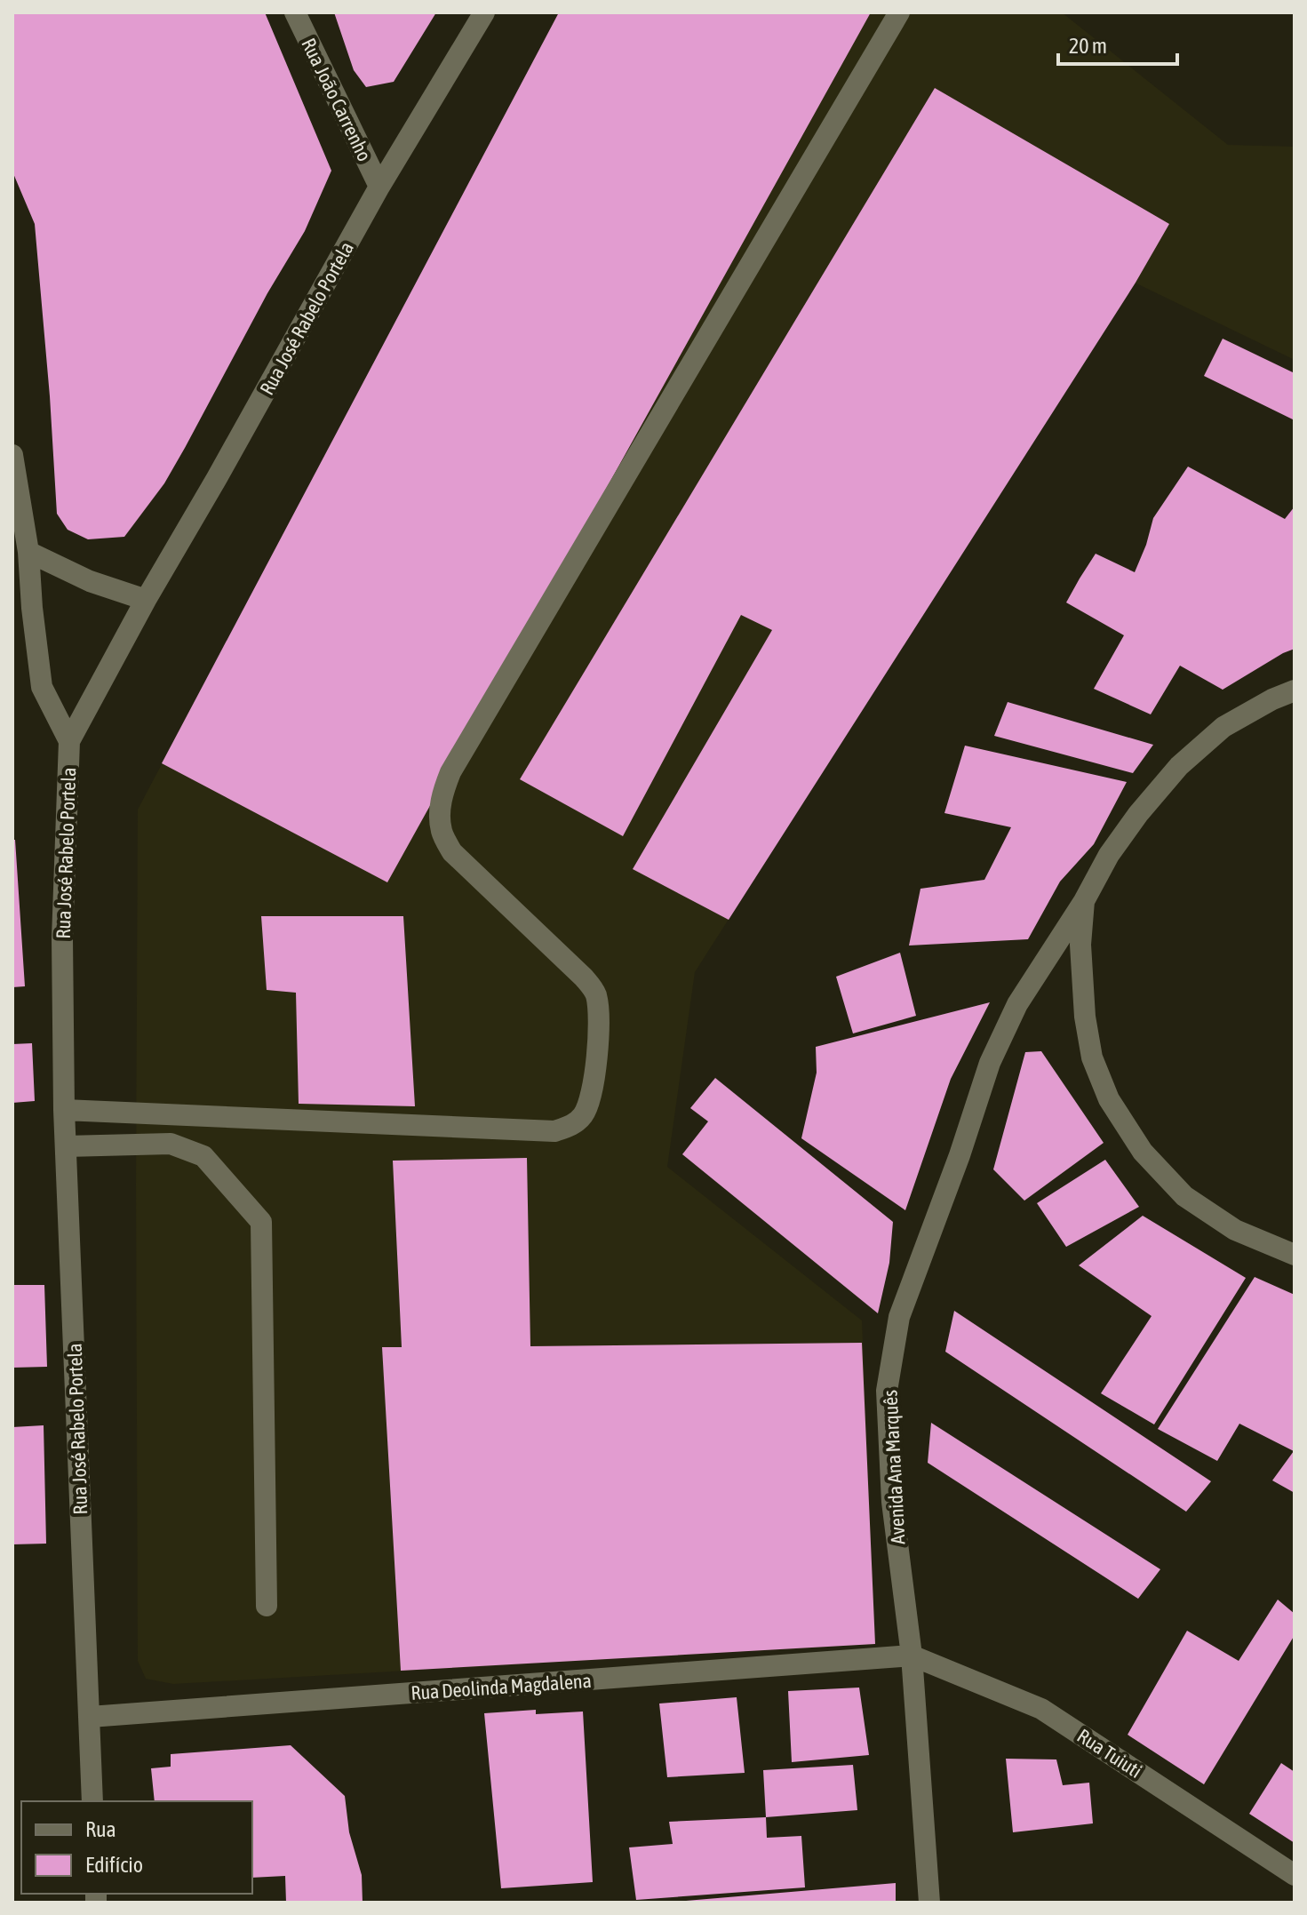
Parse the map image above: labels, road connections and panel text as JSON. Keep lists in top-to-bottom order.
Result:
{
  "streets": {
    "street": [
      "Rua João Carrenho",
      "Rua José Rabelo Portela",
      "Avenida Ana Marquês",
      "Rua Deolinda Magdalena",
      "Rua Tuiuti"
    ]
  },
  "crossings": [
    ["Rua João Carrenho", "Rua José Rabelo Portela"],
    ["Rua José Rabelo Portela", "Rua Deolinda Magdalena"],
    ["Avenida Ana Marquês", "Rua Deolinda Magdalena"],
    ["Avenida Ana Marquês", "Rua Tuiuti"],
    ["Rua Deolinda Magdalena", "Rua Tuiuti"]
  ],
  "legend": ["Rua", "Edifício"],
  "scale_bar": "20 m"
}
